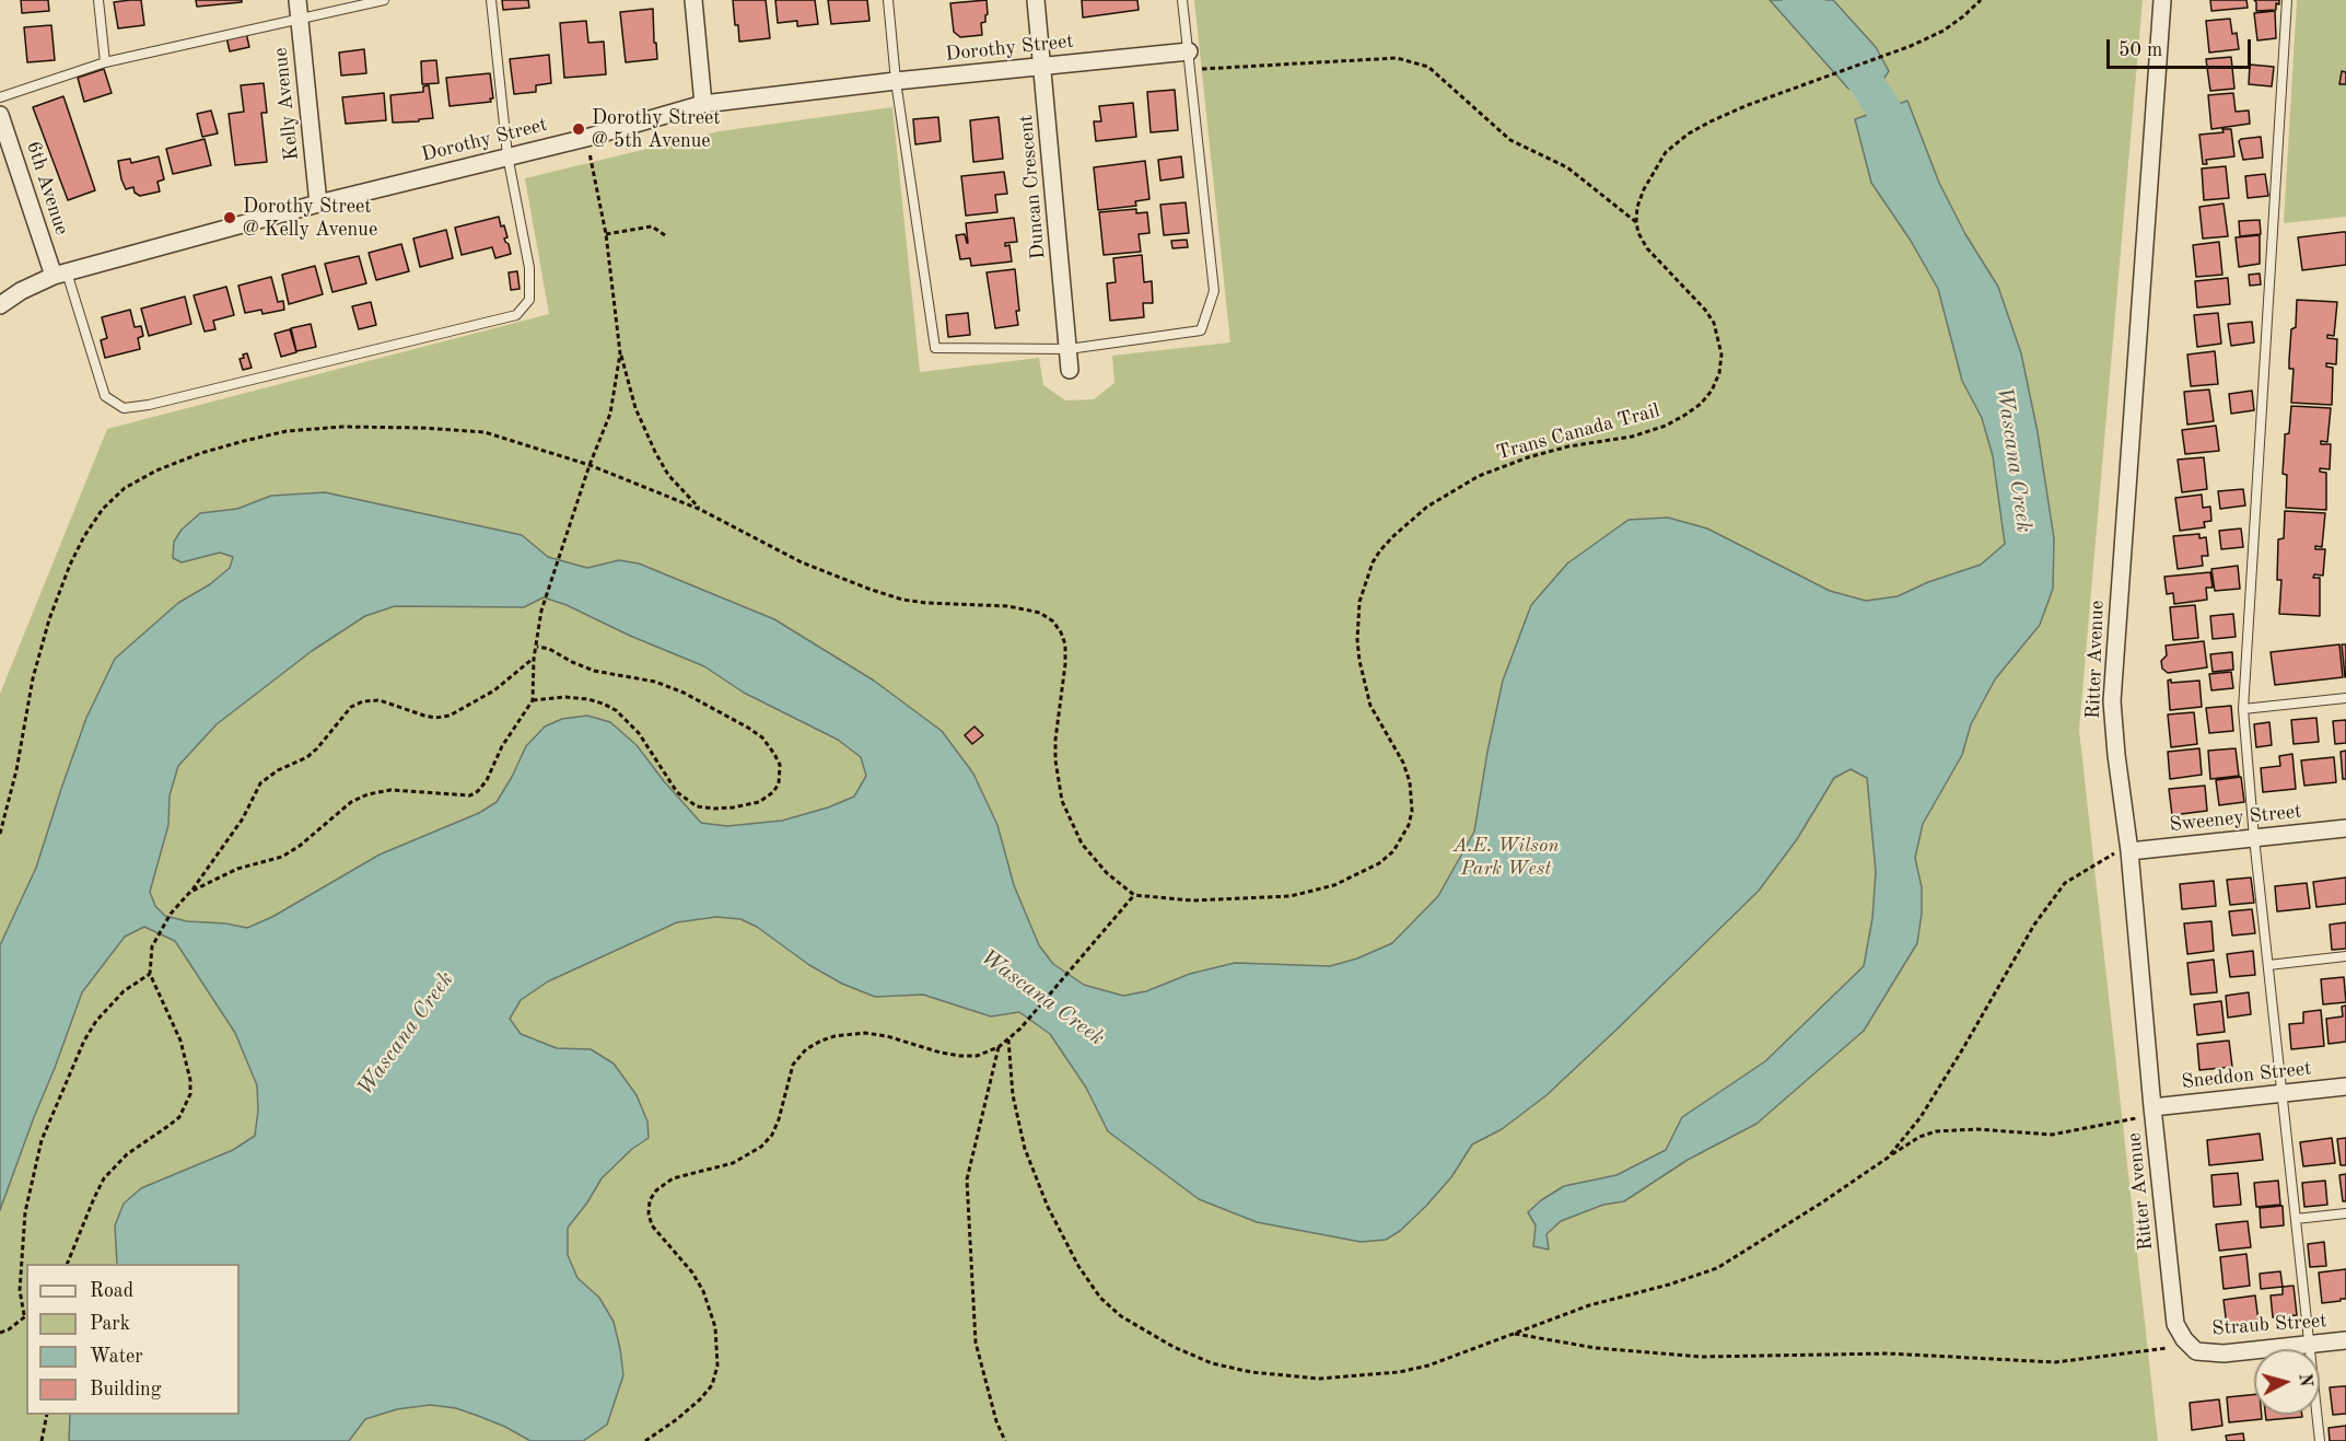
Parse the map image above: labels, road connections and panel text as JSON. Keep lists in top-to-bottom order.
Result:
{
  "streets": {
    "street": [
      "Dorothy Street",
      "Kelly Avenue",
      "Duncan Crescent",
      "6th Avenue",
      "Ritter Avenue",
      "Sweeney Street",
      "Sneddon Street",
      "Straub Street"
    ],
    "path": ["Trans Canada Trail"]
  },
  "crossings": [
    ["Dorothy Street", "Kelly Avenue"],
    ["Dorothy Street", "Duncan Crescent"],
    ["Dorothy Street", "6th Avenue"],
    ["Ritter Avenue", "Sweeney Street"],
    ["Ritter Avenue", "Sneddon Street"],
    ["Ritter Avenue", "Straub Street"]
  ],
  "water": ["Wascana Creek"],
  "parks": ["A.E. Wilson Park West"],
  "places": ["Dorothy Street @ 5th Avenue", "Dorothy Street @ Kelly Avenue"],
  "legend": [
    "Road",
    "Park",
    "Water",
    "Building"
  ],
  "scale_bar": "50 m",
  "north": "right"
}
